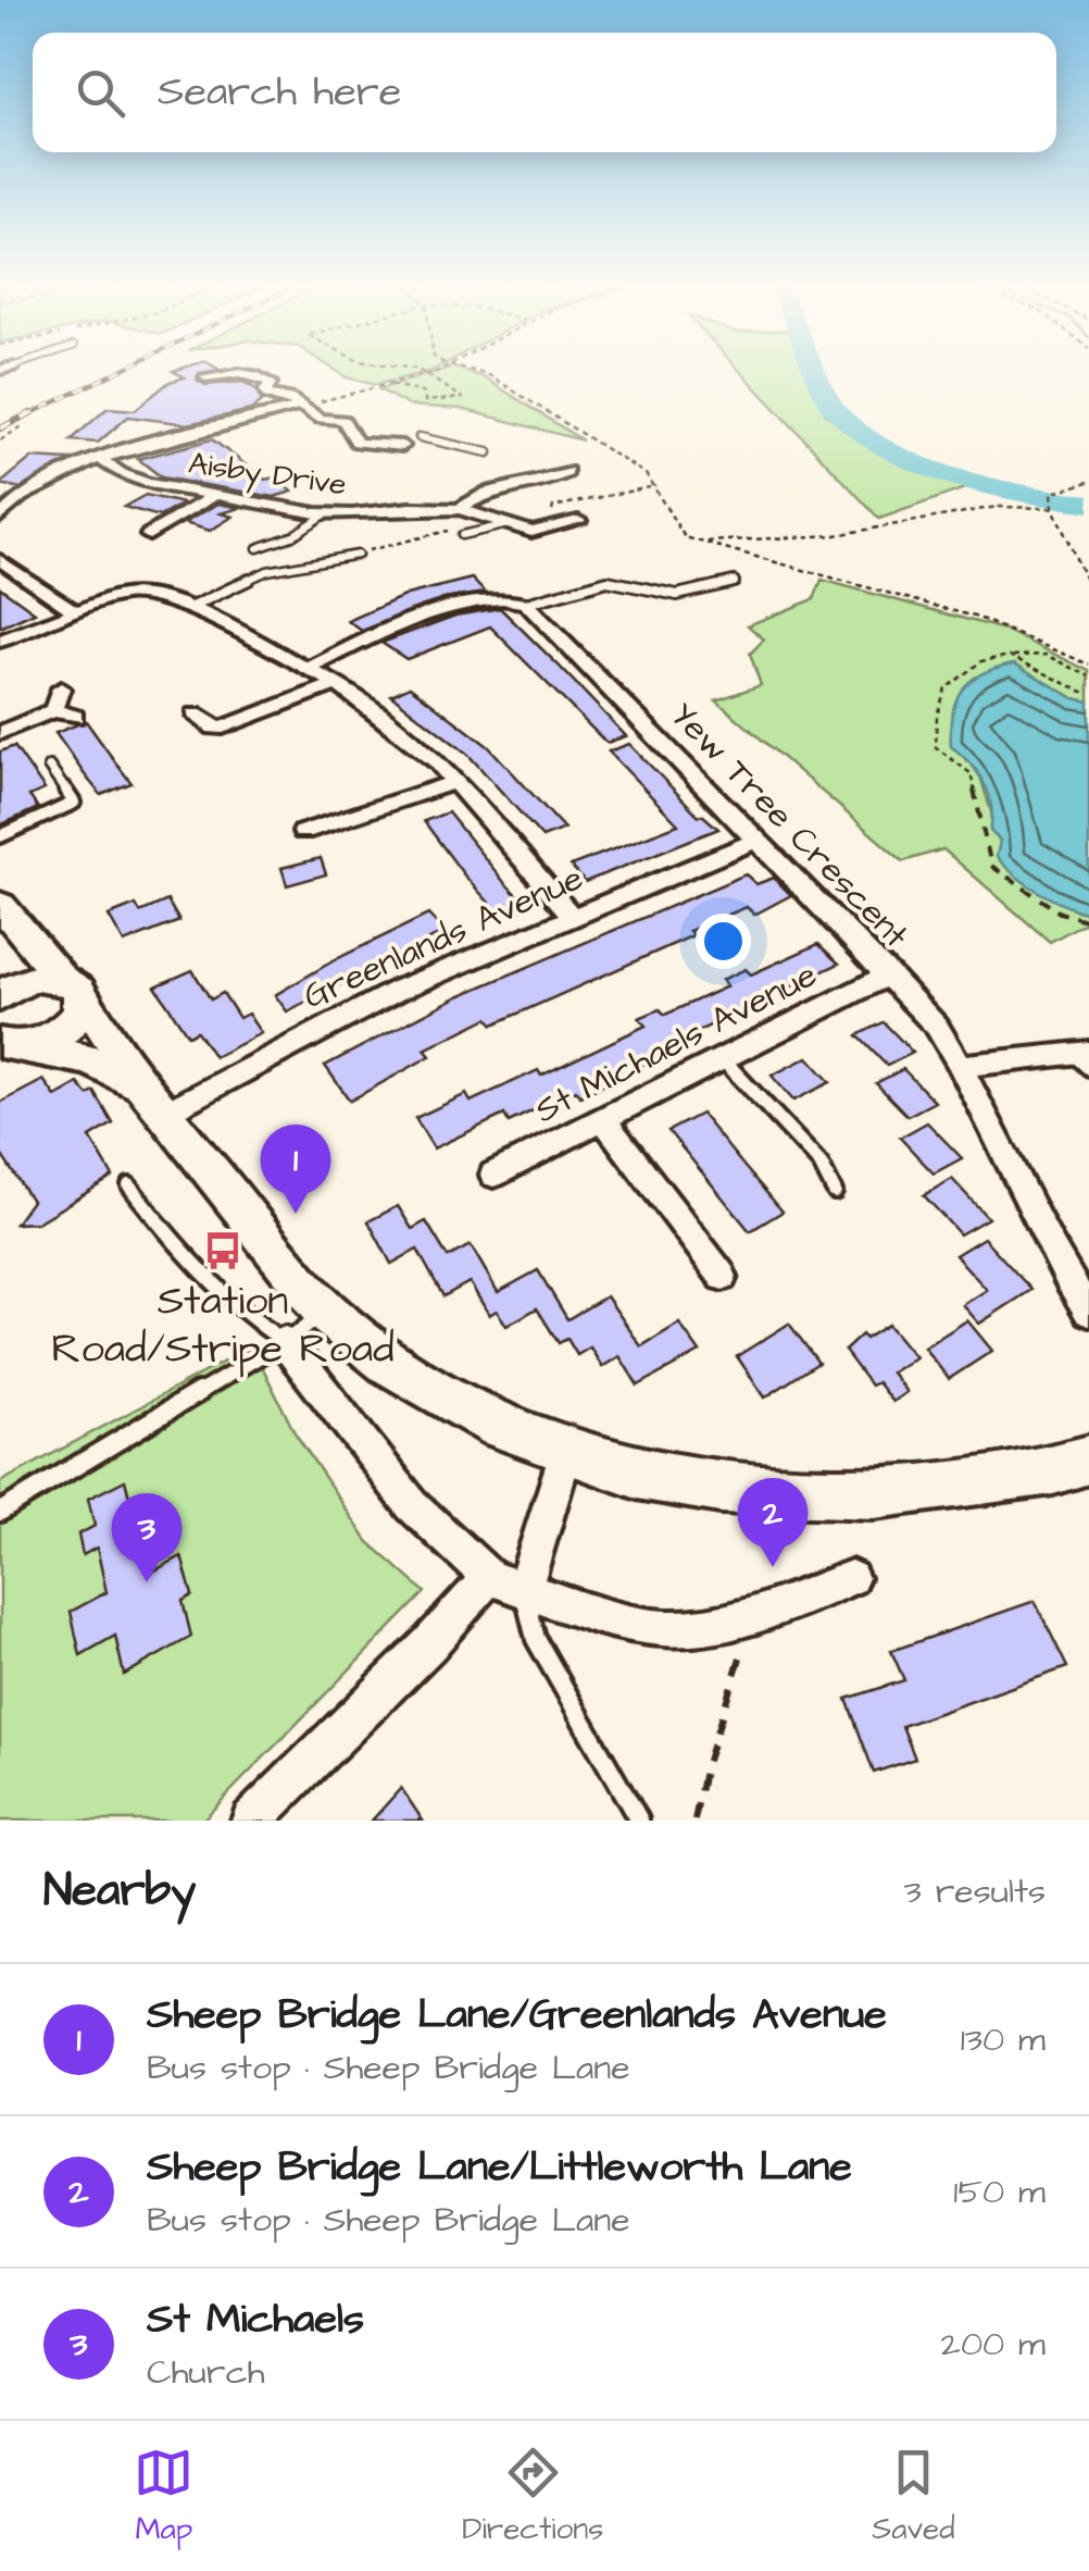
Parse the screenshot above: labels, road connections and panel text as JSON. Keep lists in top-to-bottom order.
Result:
{
  "streets": {
    "street": [
      "Aisby Drive",
      "Yew Tree Crescent",
      "Greenlands Avenue",
      "St Michaels Avenue"
    ]
  },
  "crossings": [
    ["Yew Tree Crescent", "Greenlands Avenue"],
    ["Yew Tree Crescent", "St Michaels Avenue"]
  ],
  "places": {
    "bus stop": ["Station Road/Stripe Road"]
  },
  "page": {
    "search": "Search here",
    "pins": ["1", "2", "3"],
    "heading": ["Nearby", "3 results"],
    "list": [
      {
        "mark": "1",
        "name": "Sheep Bridge Lane/Greenlands Avenue",
        "note": "Bus stop · Sheep Bridge Lane",
        "value": "130 m"
      },
      {
        "mark": "2",
        "name": "Sheep Bridge Lane/Littleworth Lane",
        "note": "Bus stop · Sheep Bridge Lane",
        "value": "150 m"
      },
      {
        "mark": "3",
        "name": "St Michaels",
        "note": "Church",
        "value": "200 m"
      }
    ],
    "nav": ["Map", "Directions", "Saved"]
  }
}
